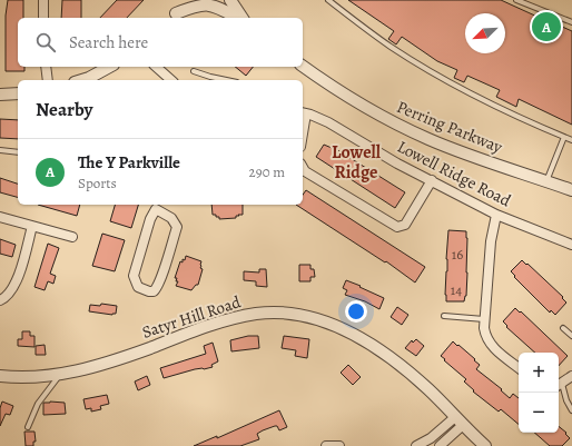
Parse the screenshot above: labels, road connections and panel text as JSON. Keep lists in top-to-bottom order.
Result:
{
  "streets": {
    "street": ["Perring Parkway", "Lowell Ridge Road", "Satyr Hill Road"]
  },
  "districts": ["Lowell Ridge"],
  "house_numbers": ["16", "14"],
  "north": "bottom left",
  "page": {
    "pins": "A",
    "search": "Search here",
    "heading": "Nearby",
    "list": [
      {
        "mark": "A",
        "name": "The Y Parkville",
        "note": "Sports",
        "value": "290 m"
      }
    ],
    "map_buttons": ["+", "−"]
  }
}
